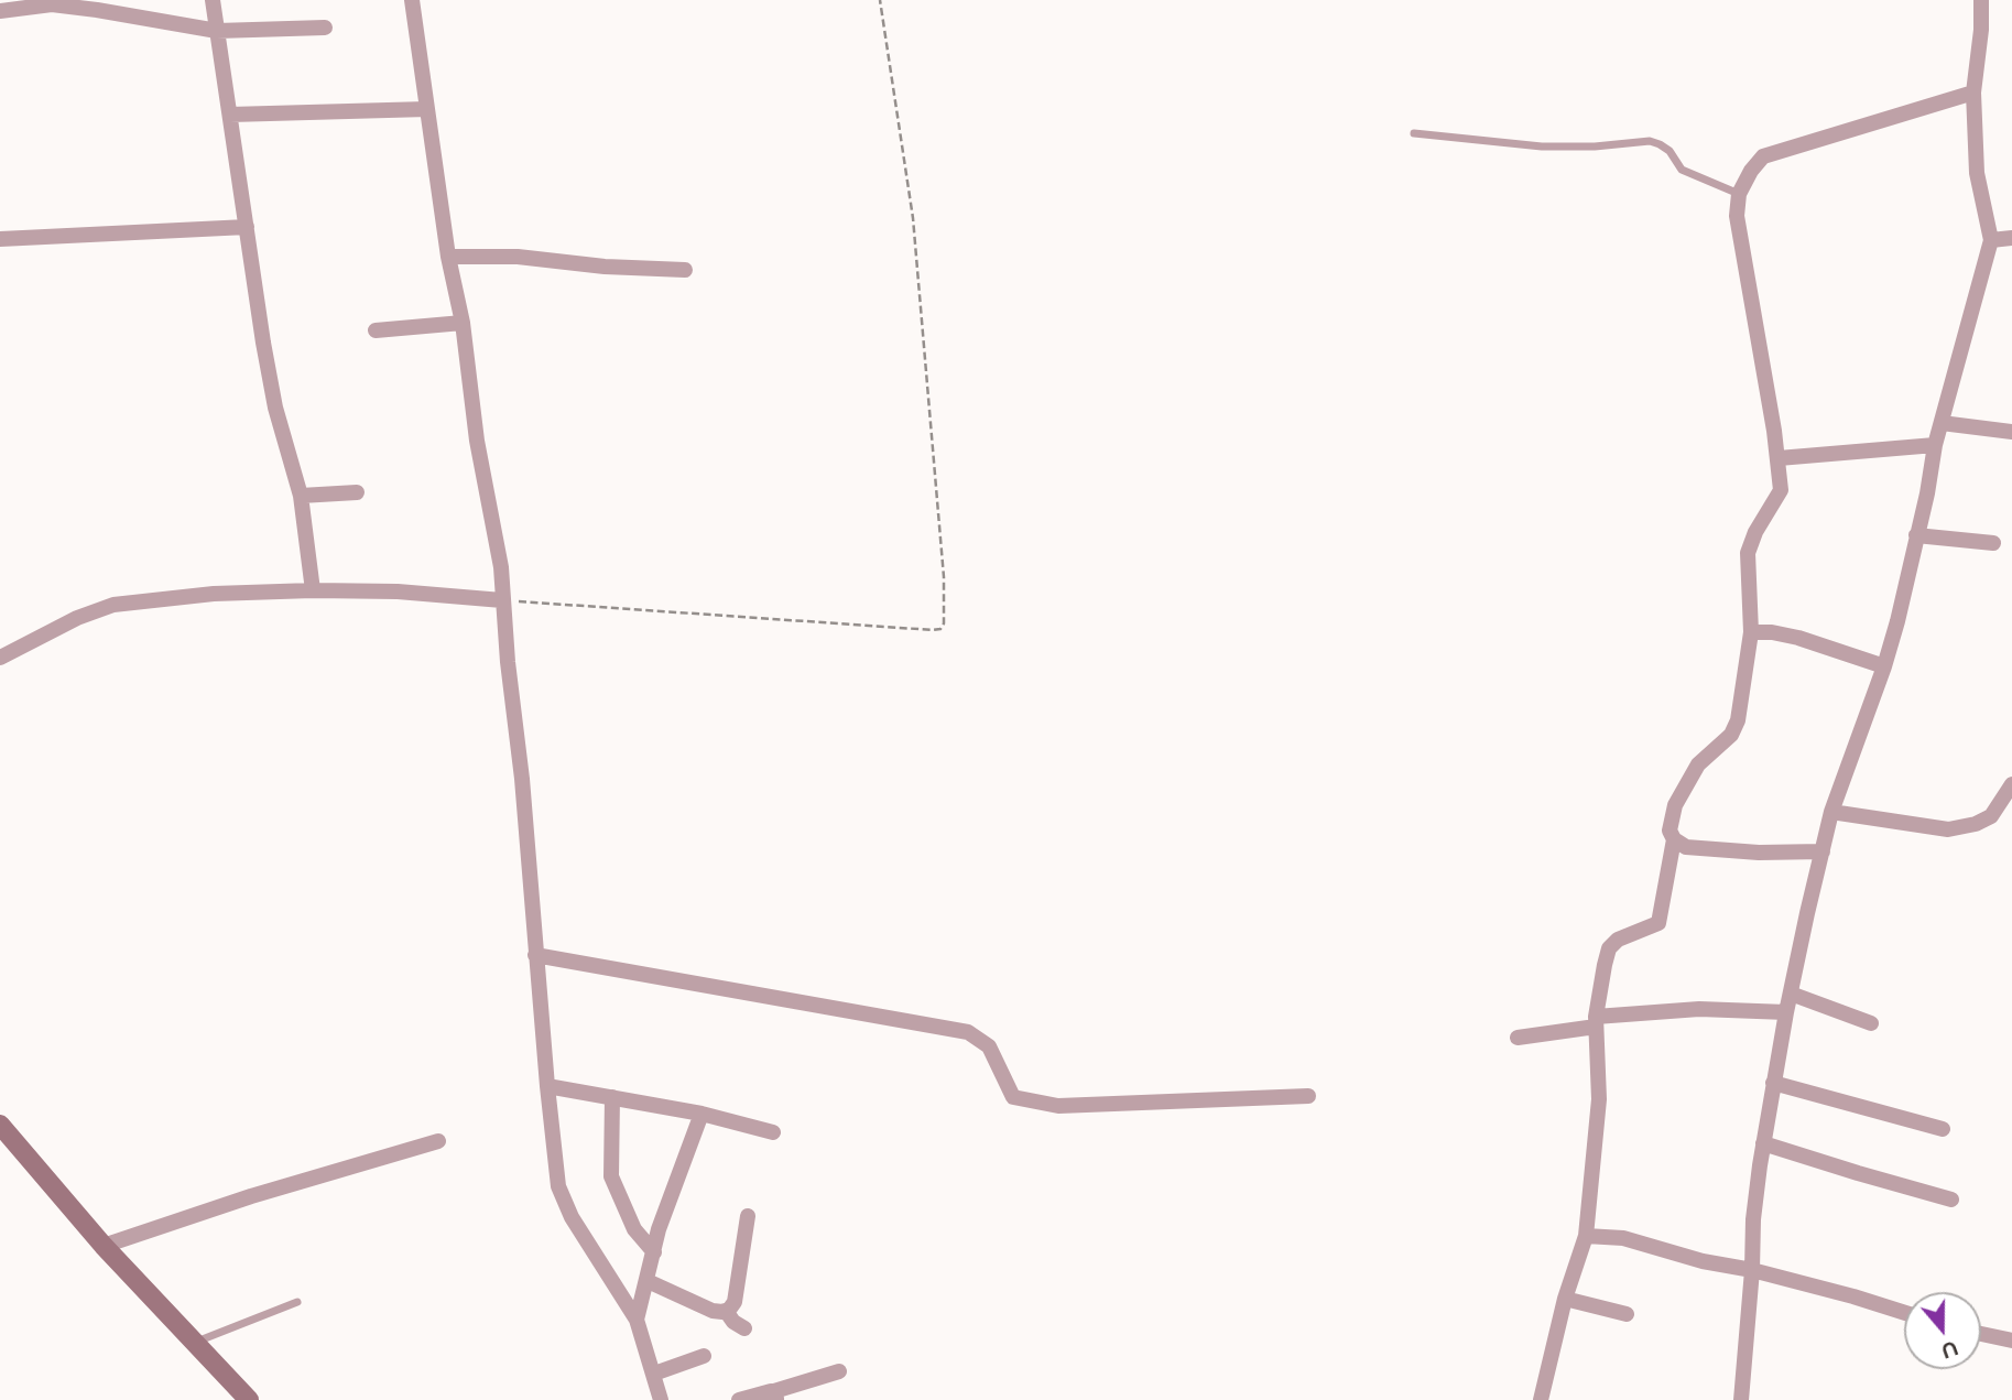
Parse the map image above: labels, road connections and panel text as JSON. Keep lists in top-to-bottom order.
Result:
{
  "north": "bottom"
}
